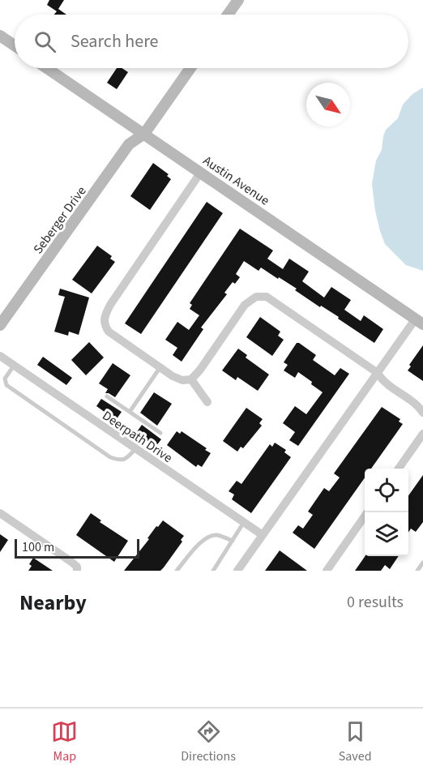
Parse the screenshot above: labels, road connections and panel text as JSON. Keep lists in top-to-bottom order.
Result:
{
  "streets": {
    "street": ["Austin Avenue", "Seberger Drive", "Deerpath Drive"]
  },
  "crossings": [
    ["Austin Avenue", "Seberger Drive"]
  ],
  "scale_bar": "100 m",
  "north": "bottom right",
  "page": {
    "search": "Search here",
    "scale": "100 m",
    "heading": ["Nearby", "0 results"],
    "nav": ["Map", "Directions", "Saved"]
  }
}
